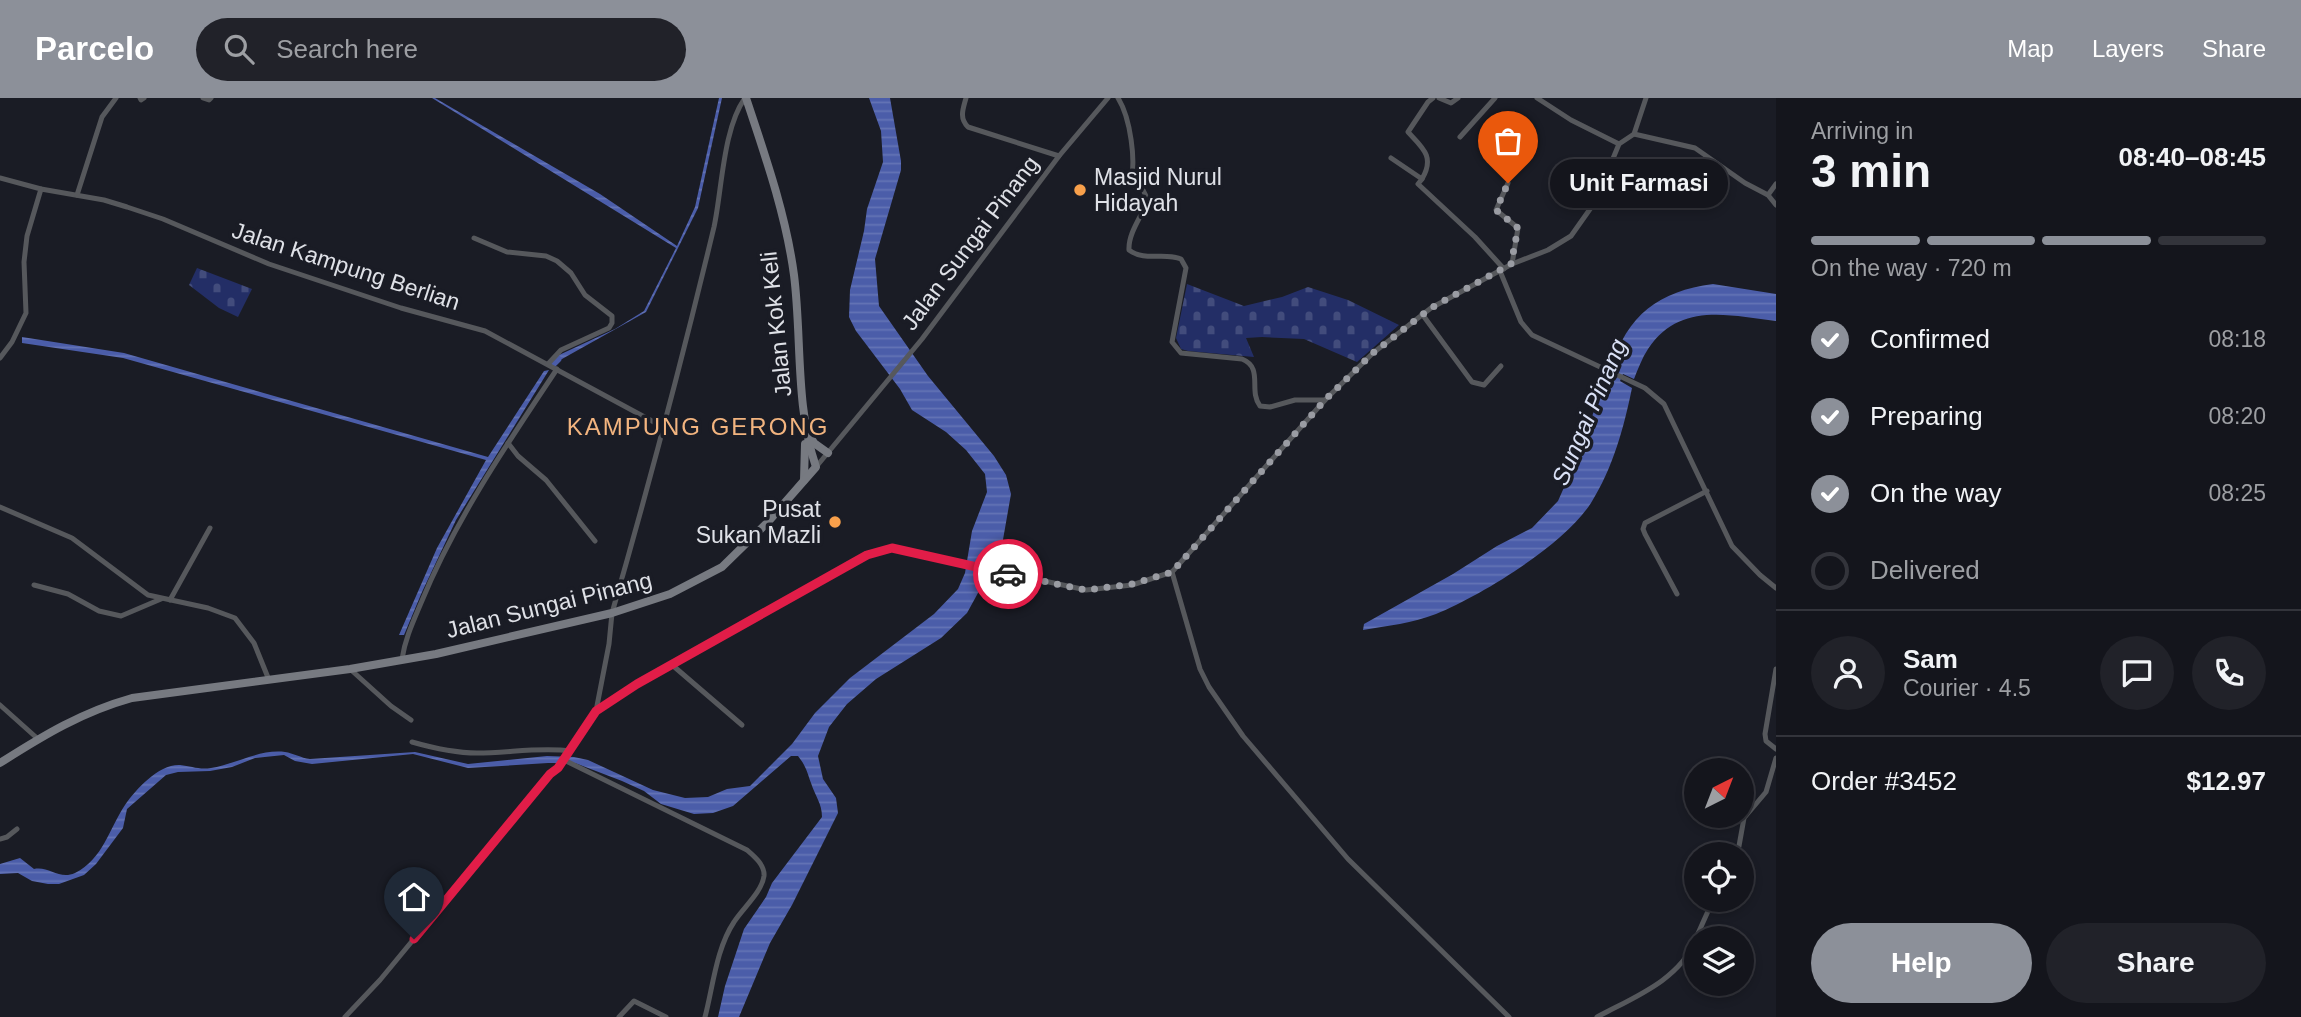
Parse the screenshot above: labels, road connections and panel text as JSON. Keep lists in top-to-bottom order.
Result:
{
  "streets": {
    "street": ["Jalan Sungai Pinang", "Jalan Kampung Berlian", "Jalan Kok Keli"]
  },
  "crossings": [
    ["Jalan Sungai Pinang", "Jalan Kok Keli"]
  ],
  "districts": ["KAMPUNG GERONG"],
  "water": ["Sungai Pinang"],
  "places": ["Unit Farmasi", "Masjid Nurul Hidayah", "Pusat Sukan Mazli"],
  "north": "top right",
  "page": {
    "header": "Parcelo",
    "search": "Search here",
    "nav": ["Map", "Layers", "Share"],
    "heading": ["3 min", "Arriving in", "08:40–08:45"],
    "panel": [
      "Sam",
      "Courier · 4.5",
      "Order #3452",
      "$12.97"
    ],
    "bubble": "Unit Farmasi",
    "bar": "On the way · 720 m",
    "list": [
      ["Confirmed", "08:18"],
      ["Preparing", "08:20"],
      ["On the way", "08:25"],
      "Delivered"
    ],
    "buttons": ["Help", "Share"]
  }
}
